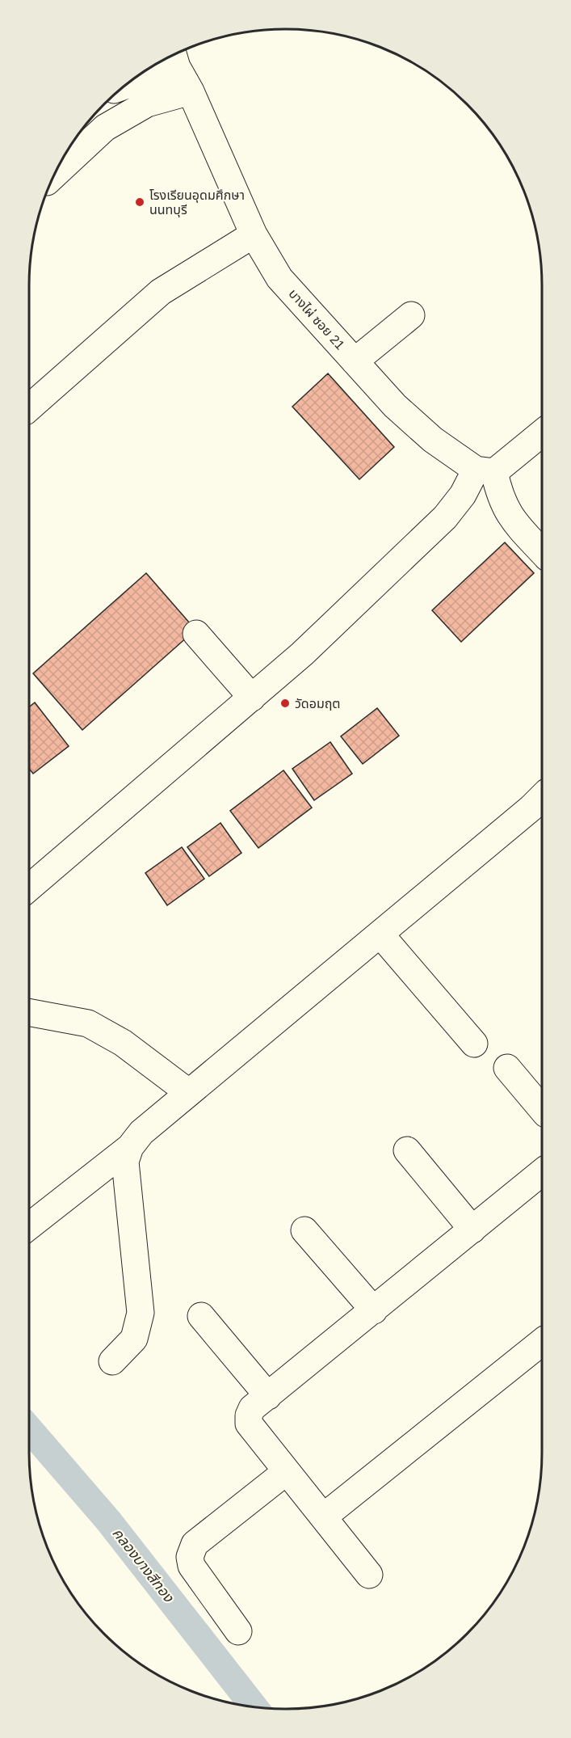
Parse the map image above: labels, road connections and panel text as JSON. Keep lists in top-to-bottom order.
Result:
{
  "streets": {
    "street": ["บางไผ่ ซอย 21"]
  },
  "water": ["คลองบางสีทอง"],
  "places": ["โรงเรียนอุดมศึกษา นนทบุรี", "วัดอมฤต"]
}
